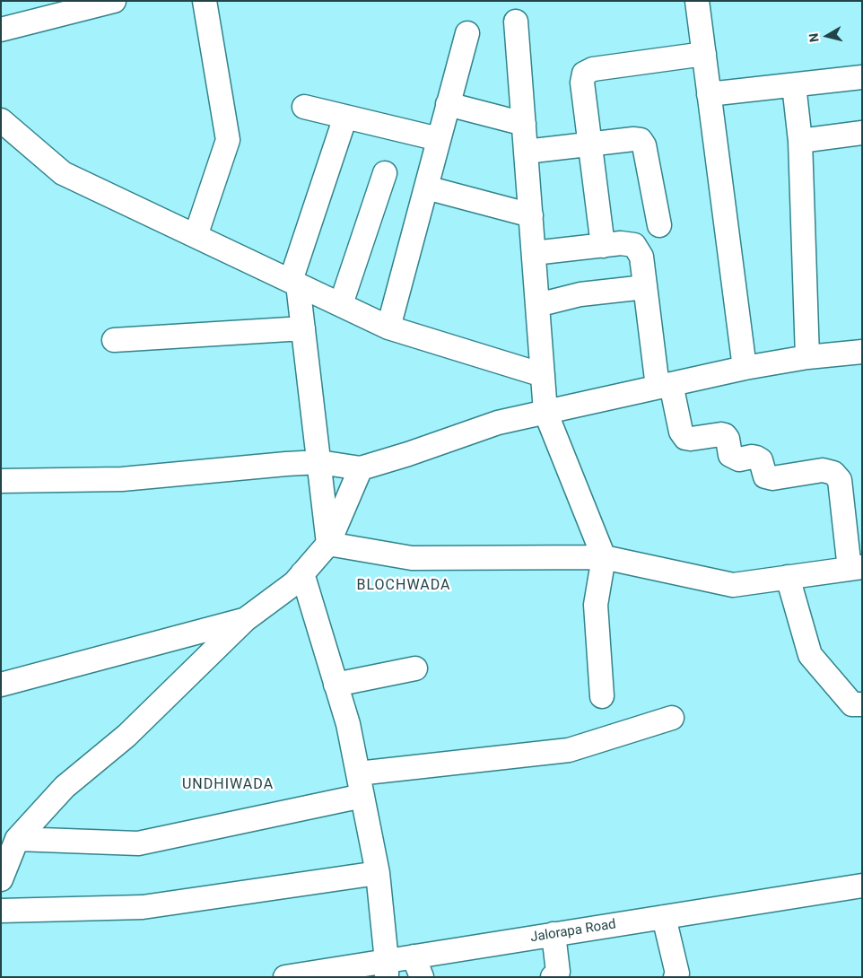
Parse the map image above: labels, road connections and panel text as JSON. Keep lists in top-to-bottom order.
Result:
{
  "streets": {
    "street": ["Jalorapa Road"]
  },
  "districts": ["BLOCHWADA", "UNDHIWADA"],
  "north": "left"
}
